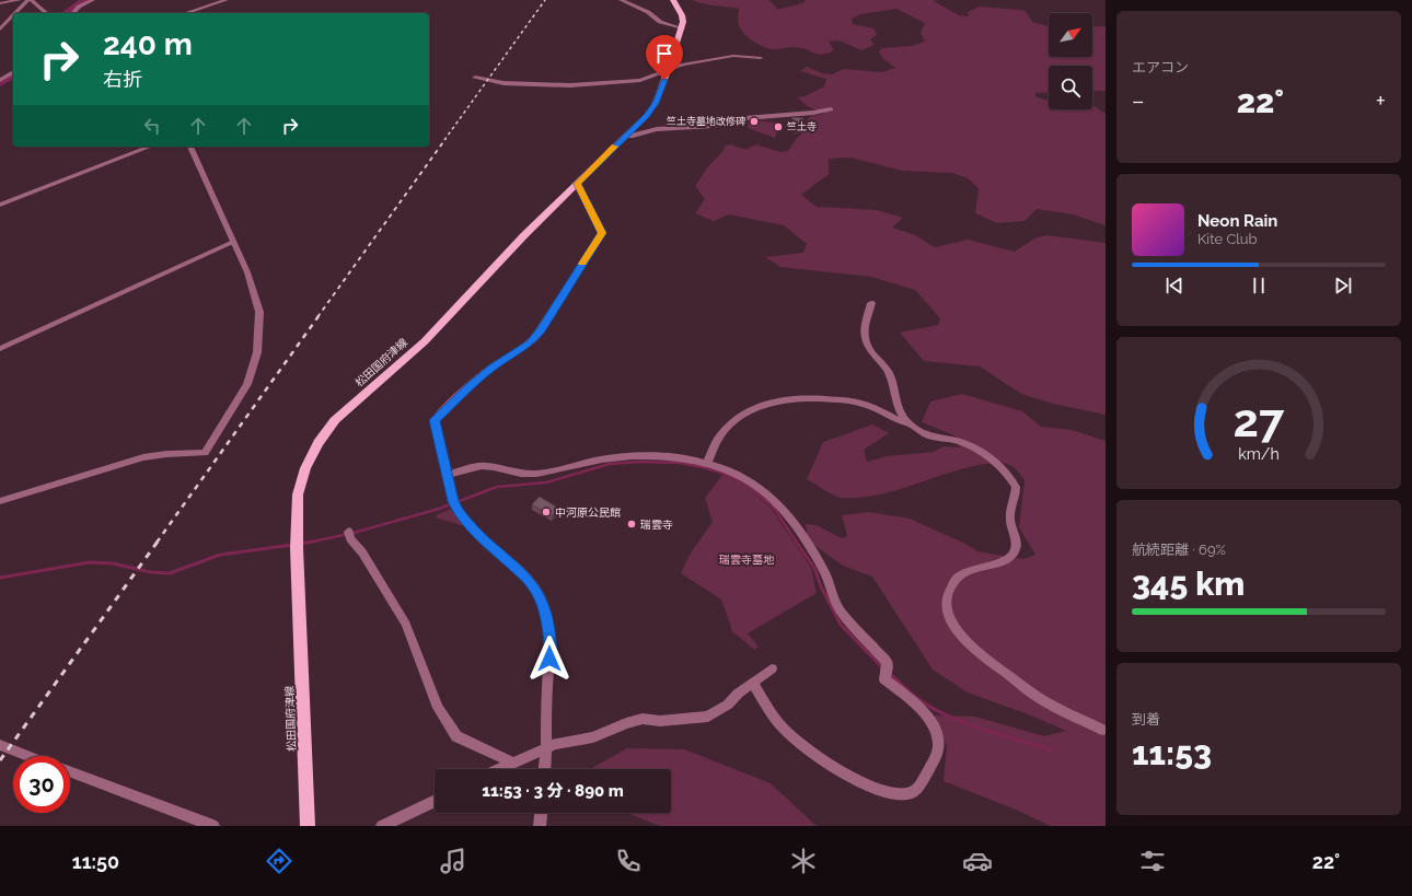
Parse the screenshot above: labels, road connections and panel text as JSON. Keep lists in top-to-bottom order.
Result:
{
  "streets": {
    "main road": ["松田国府津線"]
  },
  "parks": ["瑞雲寺墓地"],
  "places": [
    "竺土寺墓地改修碑",
    "竺土寺",
    "中河原公民館",
    "瑞雲寺"
  ],
  "north": "top right",
  "page": {
    "tile": [
      "エアコン",
      ["航続距離 · 69%", "345 km"],
      ["到着", "11:53"]
    ],
    "turn": ["240 m", "右折"],
    "heat": ["−", "22°", "+"],
    "song": ["Neon Rain", "Kite Club"],
    "limit": "30",
    "trip": "11:53 · 3 分 · 890 m",
    "tabs": ["11:50", "22°"],
    "gauge": ["27", "km/h"]
  }
}
